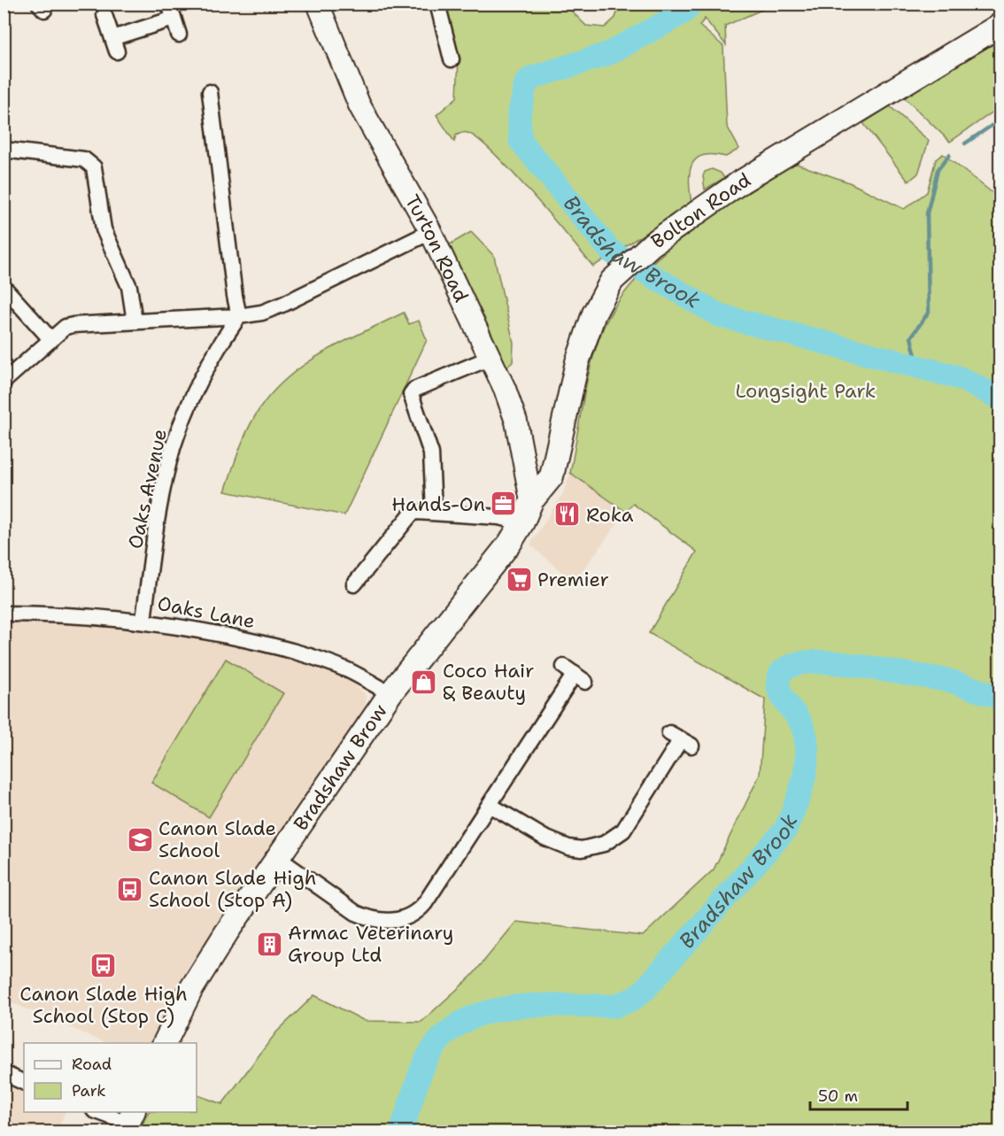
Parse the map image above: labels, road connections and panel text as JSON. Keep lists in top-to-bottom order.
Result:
{
  "streets": {
    "main road": ["Bolton Road", "Turton Road", "Bradshaw Brow"],
    "street": ["Oaks Avenue", "Oaks Lane"]
  },
  "crossings": [
    ["Bolton Road", "Turton Road"],
    ["Bolton Road", "Bradshaw Brow"],
    ["Turton Road", "Bradshaw Brow"],
    ["Oaks Avenue", "Oaks Lane"],
    ["Oaks Lane", "Bradshaw Brow"]
  ],
  "water": ["Bradshaw Brook"],
  "parks": ["Longsight Park"],
  "places": {
    "office": ["Hands-On"],
    "restaurant": ["Roka"],
    "supermarket": ["Premier"],
    "shop": ["Coco Hair & Beauty"],
    "school or university": ["Canon Slade School"],
    "bus stop": ["Canon Slade High School (Stop A)", "Canon Slade High School (Stop C)"],
    "building": ["Armac Veterinary Group Ltd"]
  },
  "legend": ["Road", "Park"],
  "scale_bar": "50 m"
}
